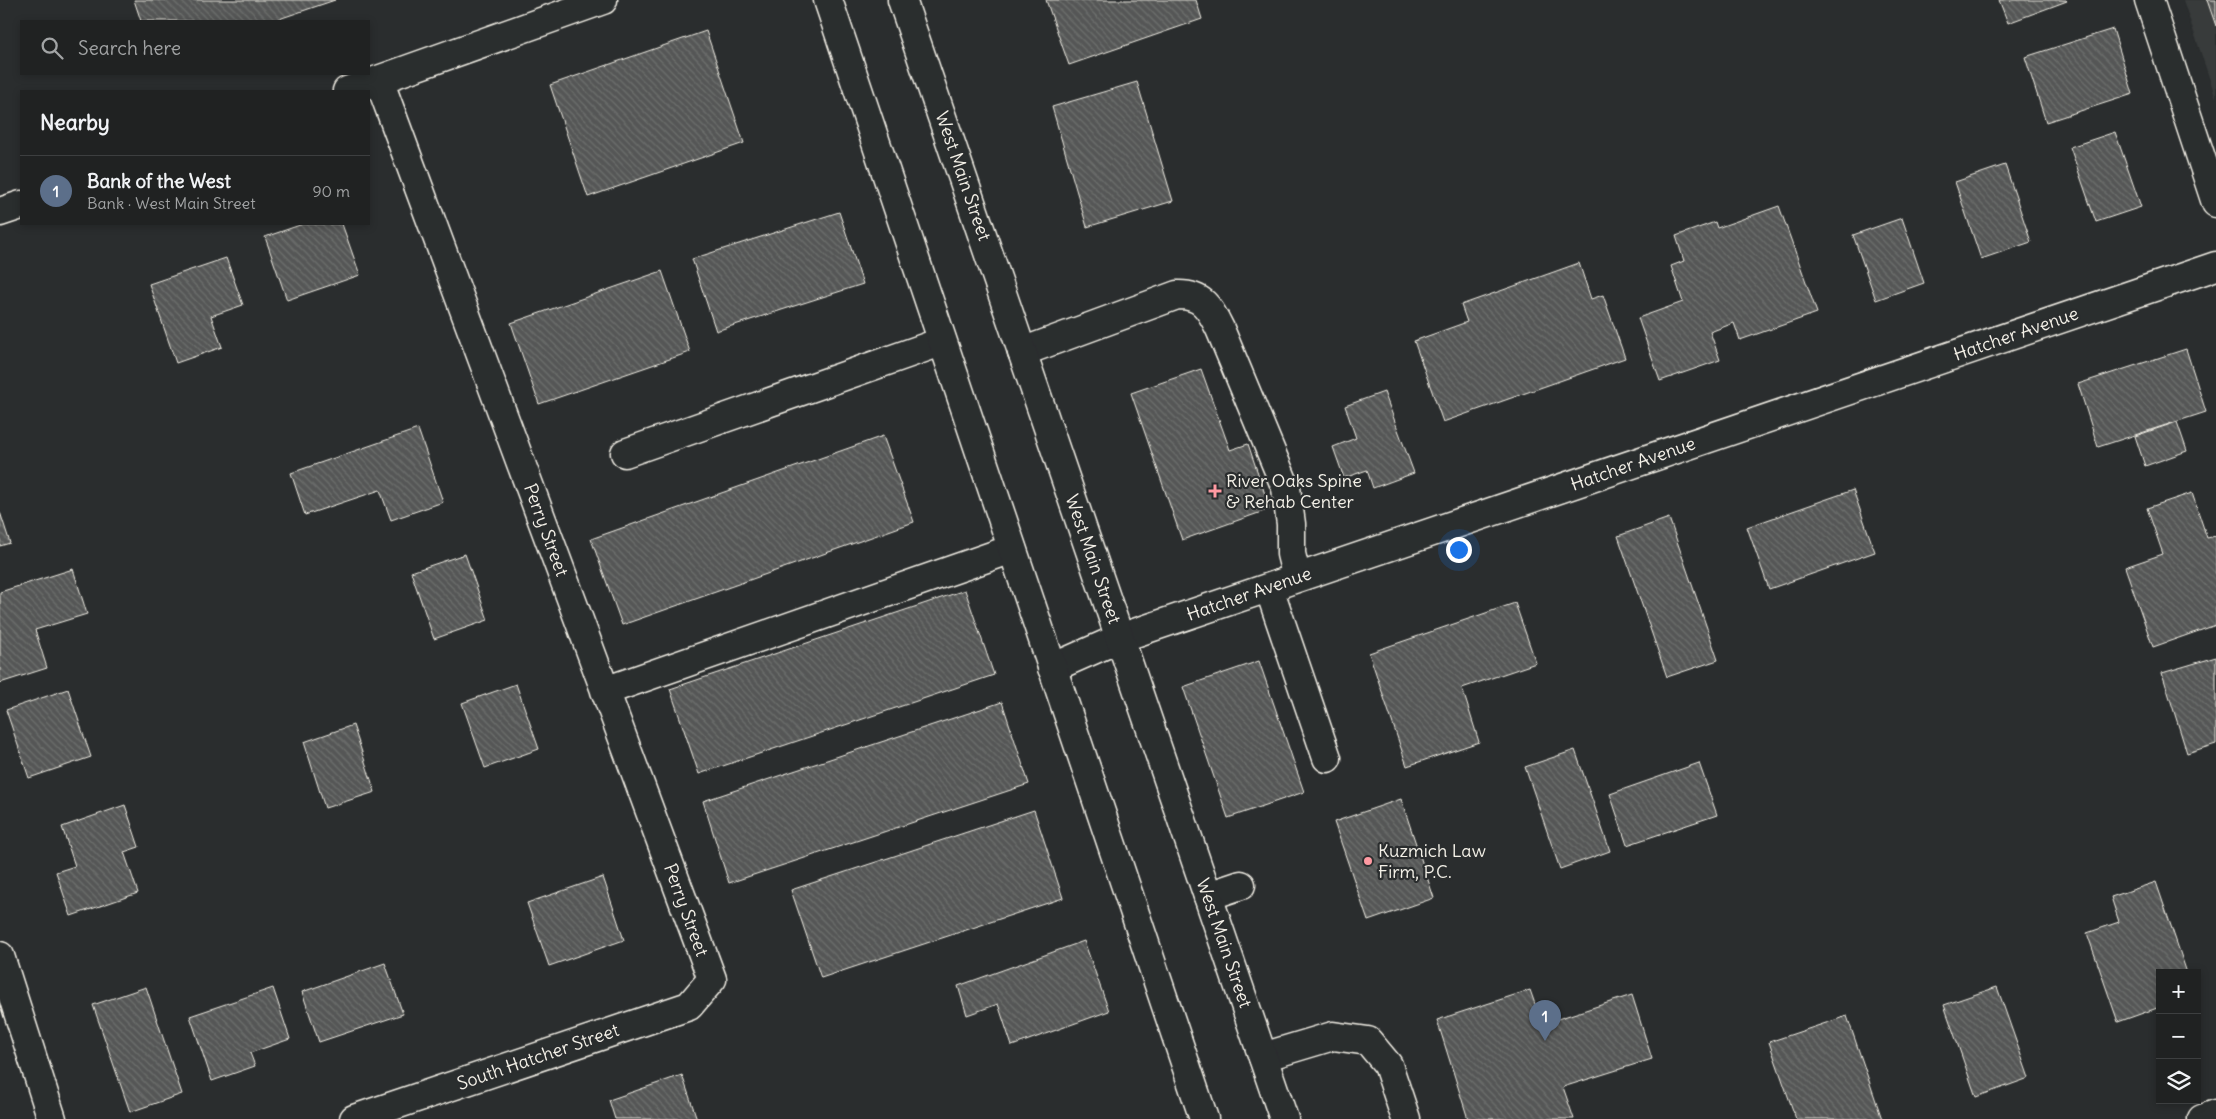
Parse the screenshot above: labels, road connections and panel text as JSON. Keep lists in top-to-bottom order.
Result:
{
  "streets": {
    "street": [
      "West Main Street",
      "Hatcher Avenue",
      "Perry Street",
      "South Hatcher Street"
    ]
  },
  "crossings": [
    ["West Main Street", "Hatcher Avenue"],
    ["Perry Street", "South Hatcher Street"]
  ],
  "places": {
    "health": ["River Oaks Spine & Rehab Center"],
    "other": ["Kuzmich Law Firm, P.C."]
  },
  "page": {
    "search": "Search here",
    "heading": "Nearby",
    "list": [
      {
        "mark": "1",
        "name": "Bank of the West",
        "note": "Bank · West Main Street",
        "value": "90 m"
      }
    ],
    "map_buttons": ["+", "−"],
    "pins": "1"
  }
}
